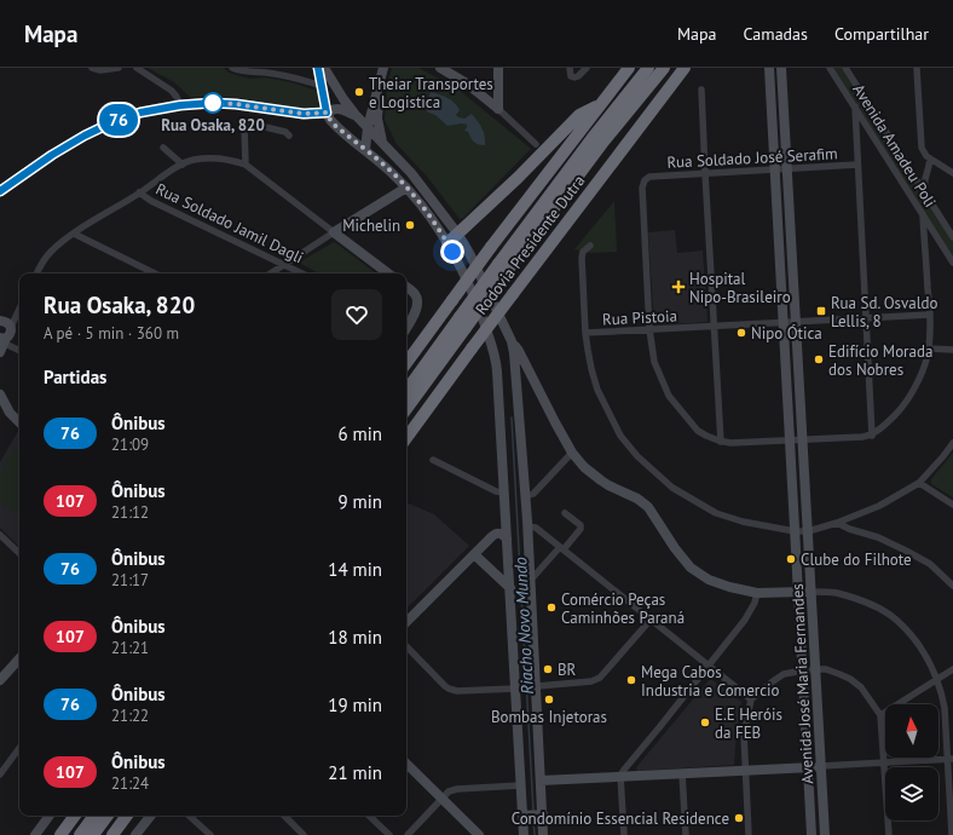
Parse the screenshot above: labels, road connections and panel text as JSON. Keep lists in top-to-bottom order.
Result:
{
  "streets": {
    "highway": ["Rodovia Presidente Dutra"],
    "main road": ["Avenida José Maria Fernandes"],
    "street": [
      "Avenida Amadeu Poli",
      "Rua Soldado José Serafim",
      "Rua Soldado Jamil Dagli",
      "Rua Pistoia"
    ]
  },
  "crossings": [
    ["Rua Soldado José Serafim", "Rua Pistoia"],
    ["Rua Soldado José Serafim", "Avenida José Maria Fernandes"],
    ["Rua Pistoia", "Avenida José Maria Fernandes"]
  ],
  "water": ["Riacho Novo Mundo"],
  "places": {
    "other": [
      "Theiar Transportes e Logistica",
      "Rua Osaka, 820",
      "Michelin",
      "Nipo Ótica",
      "Edifício Morada dos Nobres",
      "Clube do Filhote",
      "Comércio Peças Caminhões Paraná",
      "BR",
      "Mega Cabos Industria e Comercio",
      "Bombas Injetoras",
      "E.E Heróis da FEB",
      "Condomínio Essencial Residence"
    ],
    "health": ["Hospital Nipo-Brasileiro"],
    "transit": ["Rua Sd. Osvaldo Lellis, 8"]
  },
  "lines": ["bus line 76"],
  "north": "top",
  "page": {
    "header": "Mapa",
    "nav": ["Mapa", "Camadas", "Compartilhar"],
    "on_map": "76",
    "heading": [
      ["Rua Osaka, 820", "A pé · 5 min · 360 m"],
      "Partidas"
    ],
    "list": [
      {
        "mark": "76",
        "name": "Ônibus",
        "note": "21:09",
        "value": "6 min"
      },
      {
        "mark": "107",
        "name": "Ônibus",
        "note": "21:12",
        "value": "9 min"
      },
      {
        "mark": "76",
        "name": "Ônibus",
        "note": "21:17",
        "value": "14 min"
      },
      {
        "mark": "107",
        "name": "Ônibus",
        "note": "21:21",
        "value": "18 min"
      },
      {
        "mark": "76",
        "name": "Ônibus",
        "note": "21:22",
        "value": "19 min"
      },
      {
        "mark": "107",
        "name": "Ônibus",
        "note": "21:24",
        "value": "21 min"
      }
    ]
  }
}
